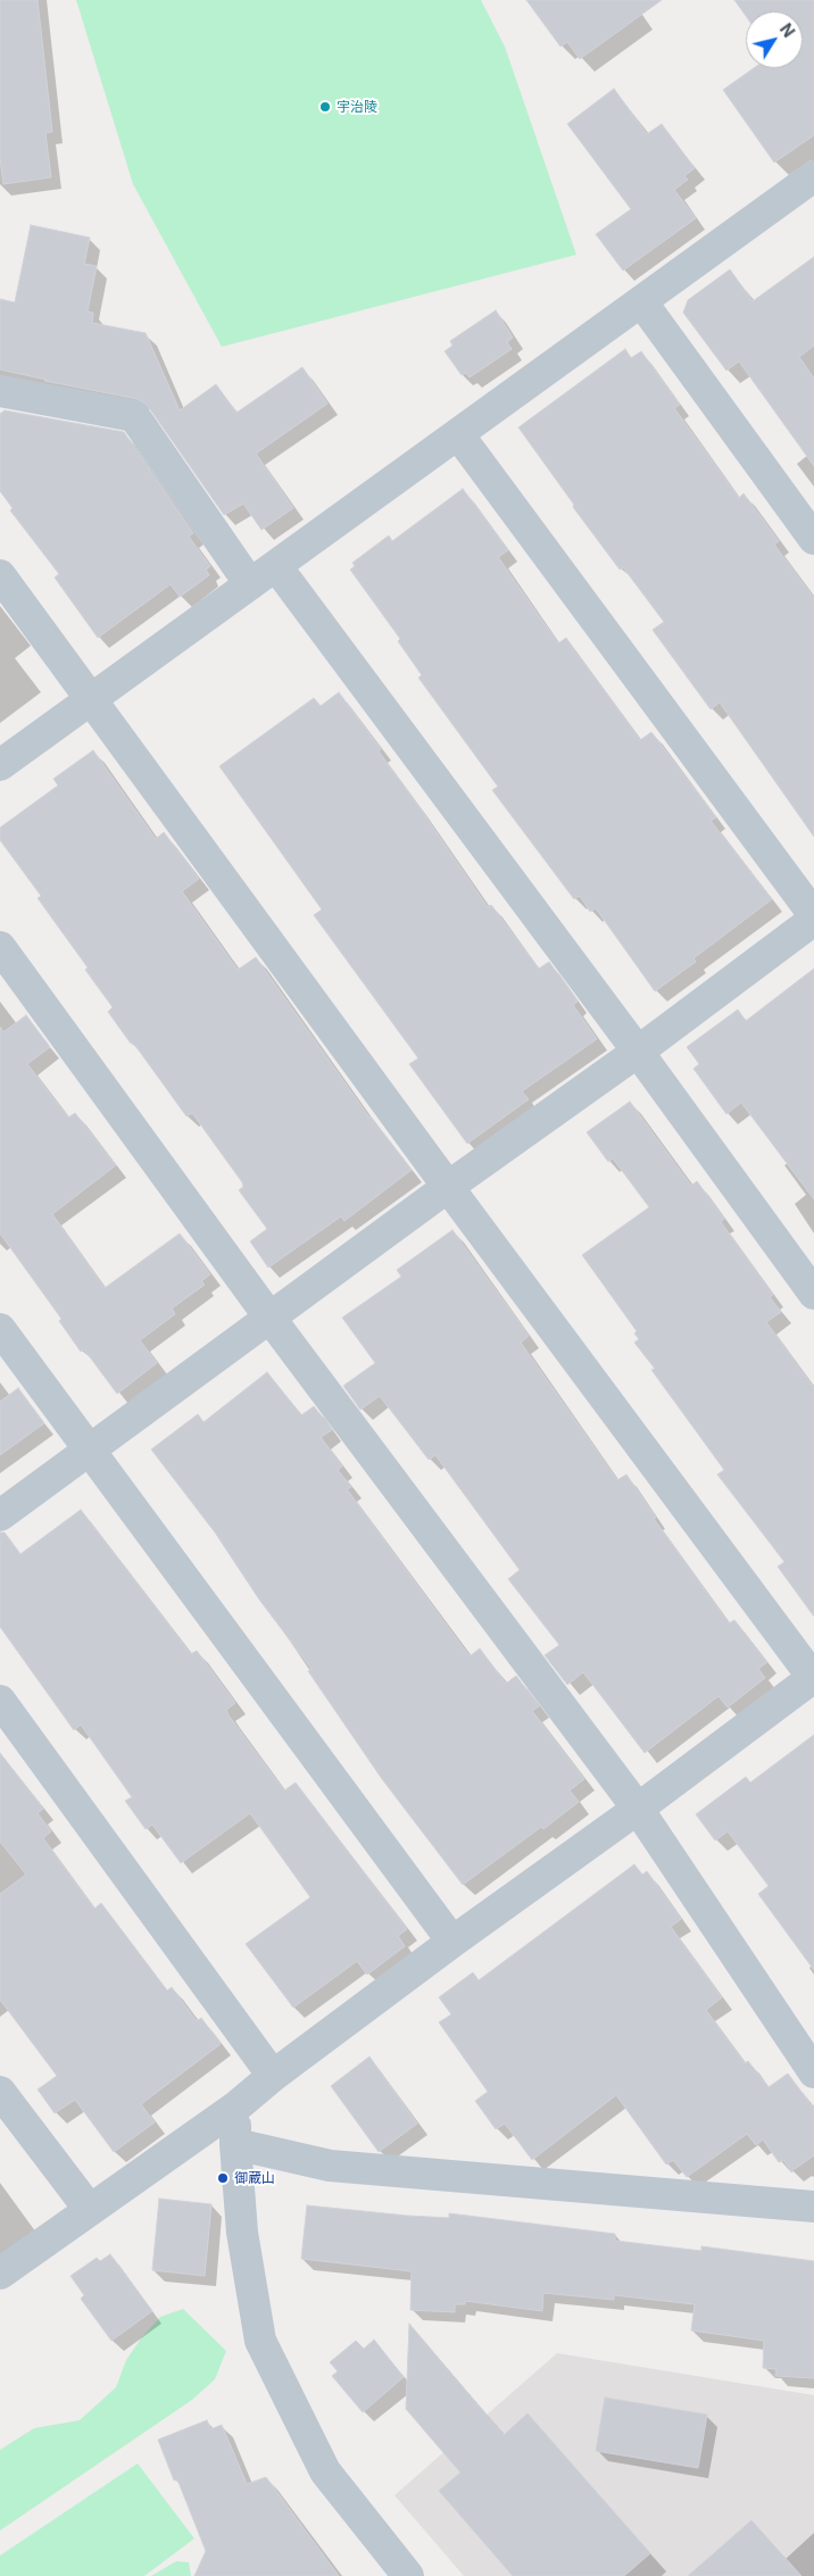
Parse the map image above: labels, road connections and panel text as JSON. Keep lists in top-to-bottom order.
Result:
{
  "places": ["宇治陵", "御蔵山"],
  "north": "top right"
}
